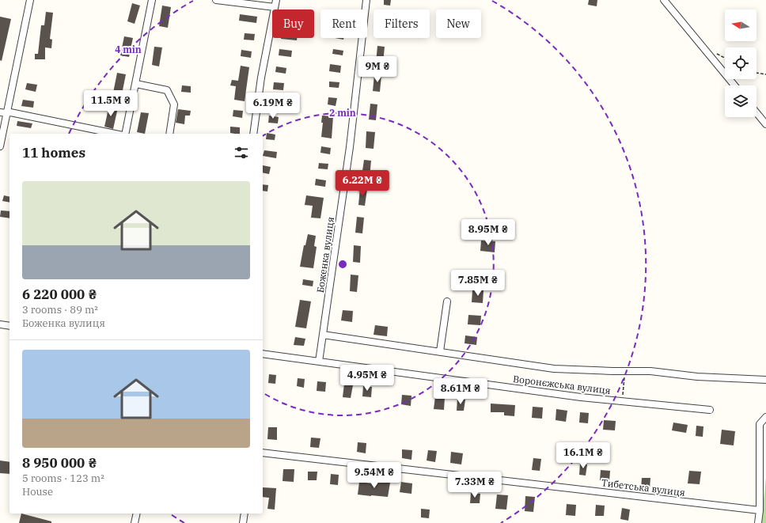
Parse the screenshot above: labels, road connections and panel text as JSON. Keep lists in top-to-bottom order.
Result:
{
  "streets": {
    "street": ["Боженка вулиця", "Воронєжська вулиця", "Тибетська вулиця"]
  },
  "crossings": [
    ["Боженка вулиця", "Воронєжська вулиця"]
  ],
  "north": "left",
  "page": {
    "chip": [
      "Buy",
      "Rent",
      "Filters",
      "New"
    ],
    "price": [
      "9M ₴",
      "11.5M ₴",
      "6.19M ₴",
      "6.22M ₴",
      "8.95M ₴",
      "7.85M ₴",
      "4.95M ₴",
      "8.61M ₴",
      "16.1M ₴",
      "9.54M ₴",
      "7.33M ₴"
    ],
    "heading": "11 homes",
    "list": [
      {
        "name": "6 220 000 ₴",
        "note": "3 rooms · 89 m² · Боженка вулиця"
      },
      {
        "name": "8 950 000 ₴",
        "note": "5 rooms · 123 m² · House"
      }
    ]
  },
  "rings": ["4 min", "2 min"]
}
